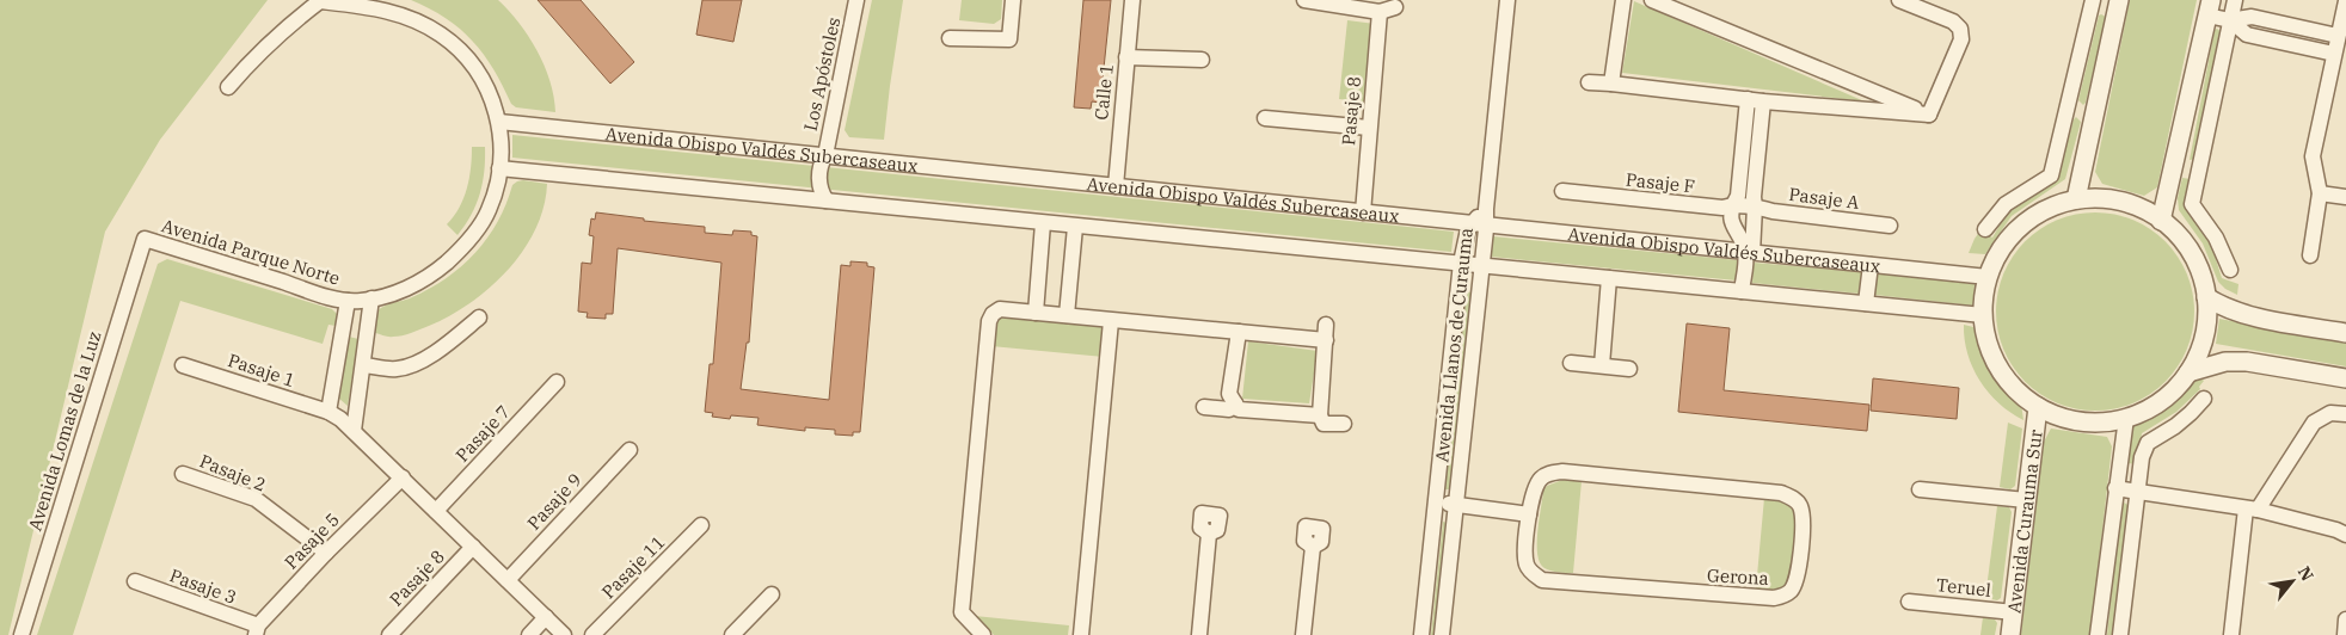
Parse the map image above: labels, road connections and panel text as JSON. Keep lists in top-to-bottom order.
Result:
{
  "streets": {
    "street": [
      "Los Apóstoles",
      "Calle 1",
      "Pasaje 8",
      "Avenida Obispo Valdés Subercaseaux",
      "Pasaje F",
      "Pasaje A",
      "Avenida Parque Norte",
      "Avenida Llanos de Curauma",
      "Pasaje 1",
      "Avenida Lomas de la Luz",
      "Pasaje 7",
      "Pasaje 2",
      "Pasaje 9",
      "Avenida Curauma Sur",
      "Pasaje 5",
      "Pasaje 11",
      "Gerona",
      "Pasaje 3",
      "Teruel"
    ]
  },
  "crossings": [
    ["Los Apóstoles", "Avenida Obispo Valdés Subercaseaux"],
    ["Calle 1", "Avenida Obispo Valdés Subercaseaux"],
    ["Pasaje 8", "Avenida Obispo Valdés Subercaseaux"],
    ["Pasaje 8", "Pasaje 1"],
    ["Avenida Obispo Valdés Subercaseaux", "Avenida Parque Norte"],
    ["Avenida Obispo Valdés Subercaseaux", "Avenida Llanos de Curauma"],
    ["Pasaje F", "Pasaje A"],
    ["Avenida Parque Norte", "Avenida Lomas de la Luz"],
    ["Pasaje 1", "Pasaje 7"],
    ["Pasaje 1", "Pasaje 9"],
    ["Pasaje 1", "Pasaje 5"],
    ["Pasaje 2", "Pasaje 5"],
    ["Avenida Curauma Sur", "Teruel"],
    ["Pasaje 5", "Pasaje 3"]
  ],
  "north": "top right"
}
